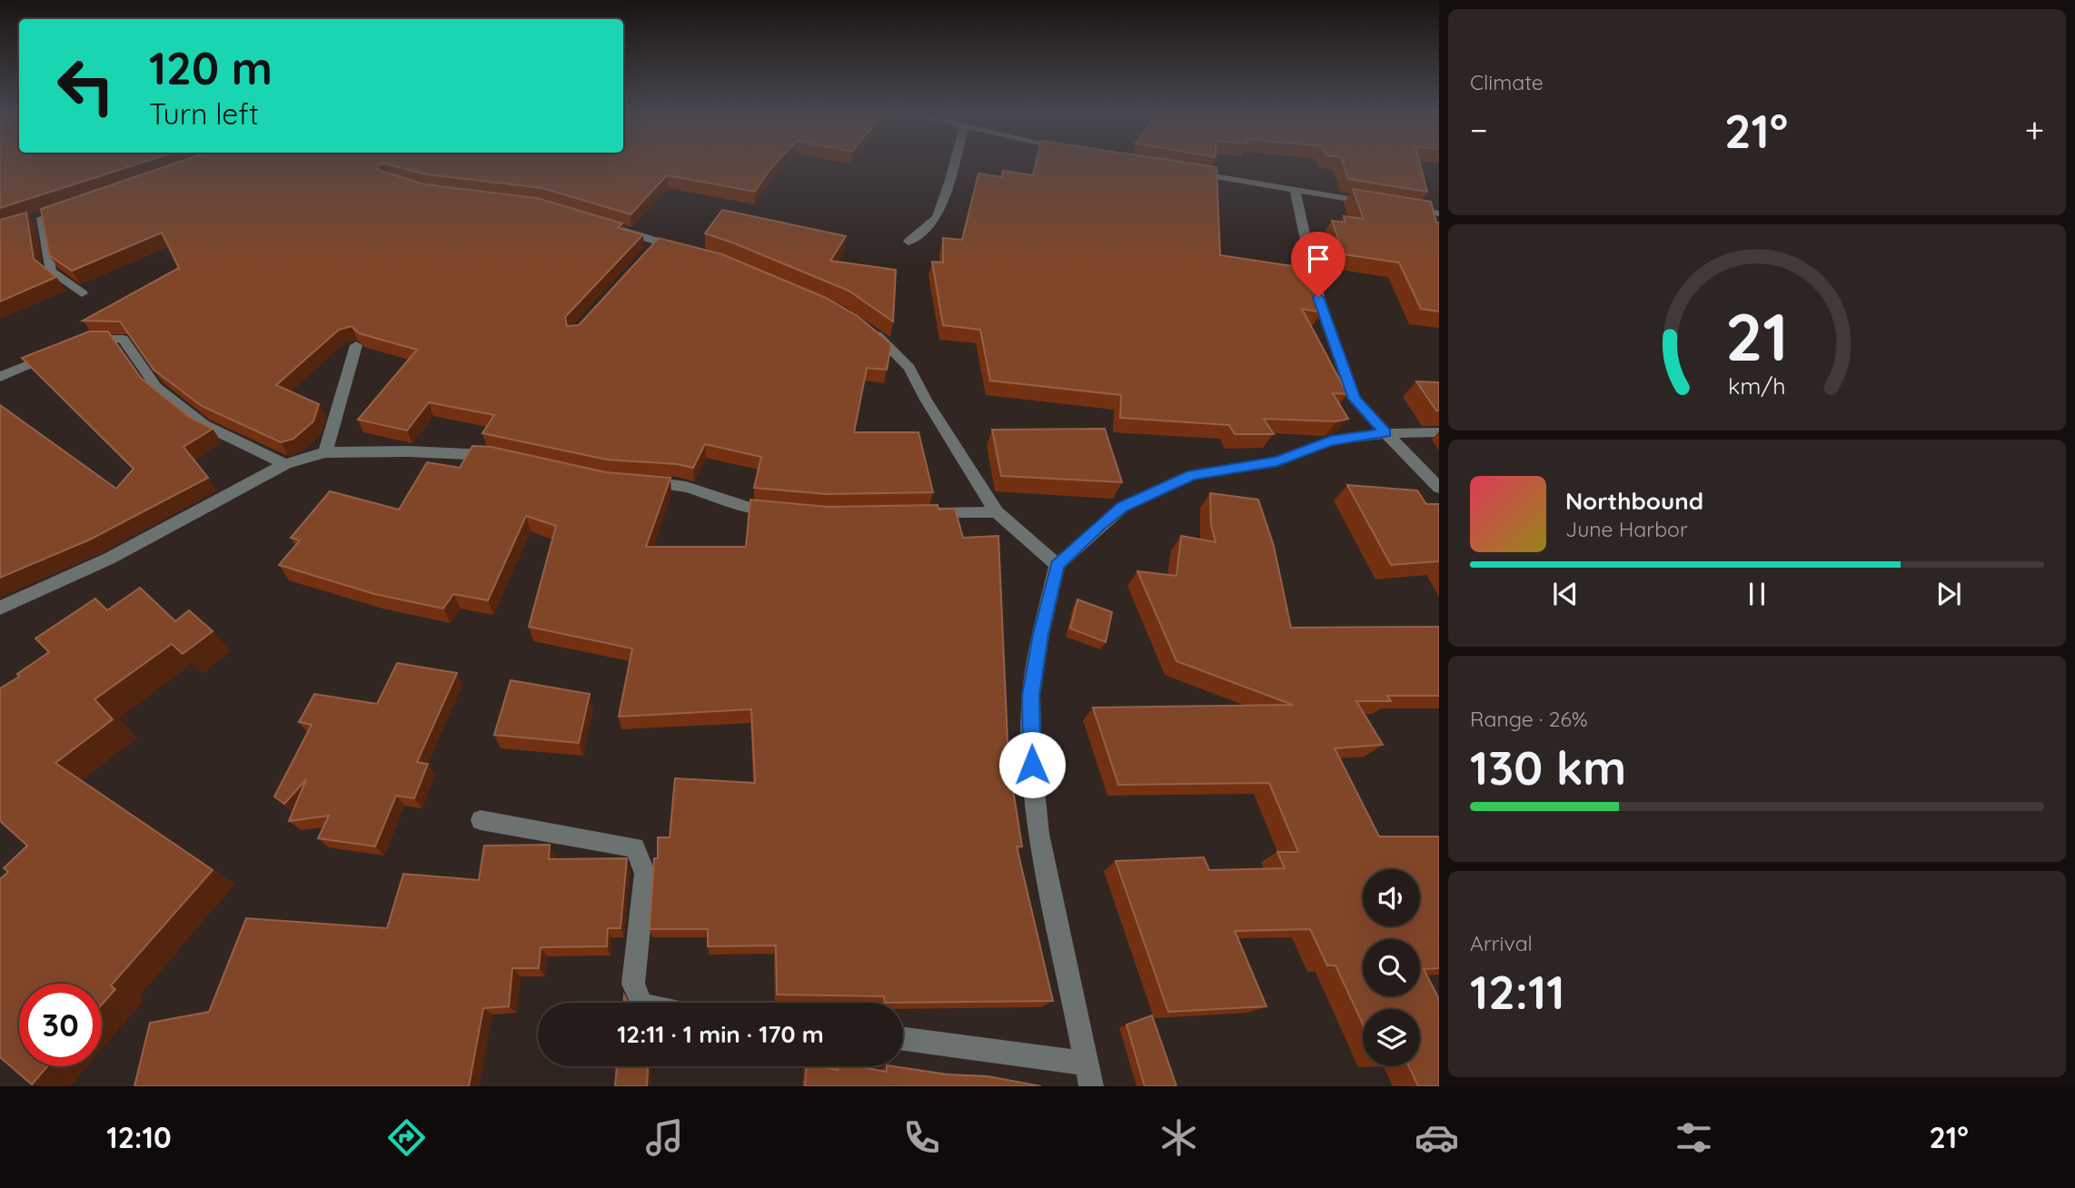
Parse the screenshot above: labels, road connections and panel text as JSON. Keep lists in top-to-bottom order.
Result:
{
  "page": {
    "tile": [
      "Climate",
      ["Range · 26%", "130 km"],
      ["Arrival", "12:11"]
    ],
    "turn": ["120 m", "Turn left"],
    "heat": ["−", "21°", "+"],
    "song": ["Northbound", "June Harbor"],
    "limit": "30",
    "trip": "12:11 · 1 min · 170 m",
    "tabs": ["12:10", "21°"],
    "gauge": ["21", "km/h"]
  }
}
